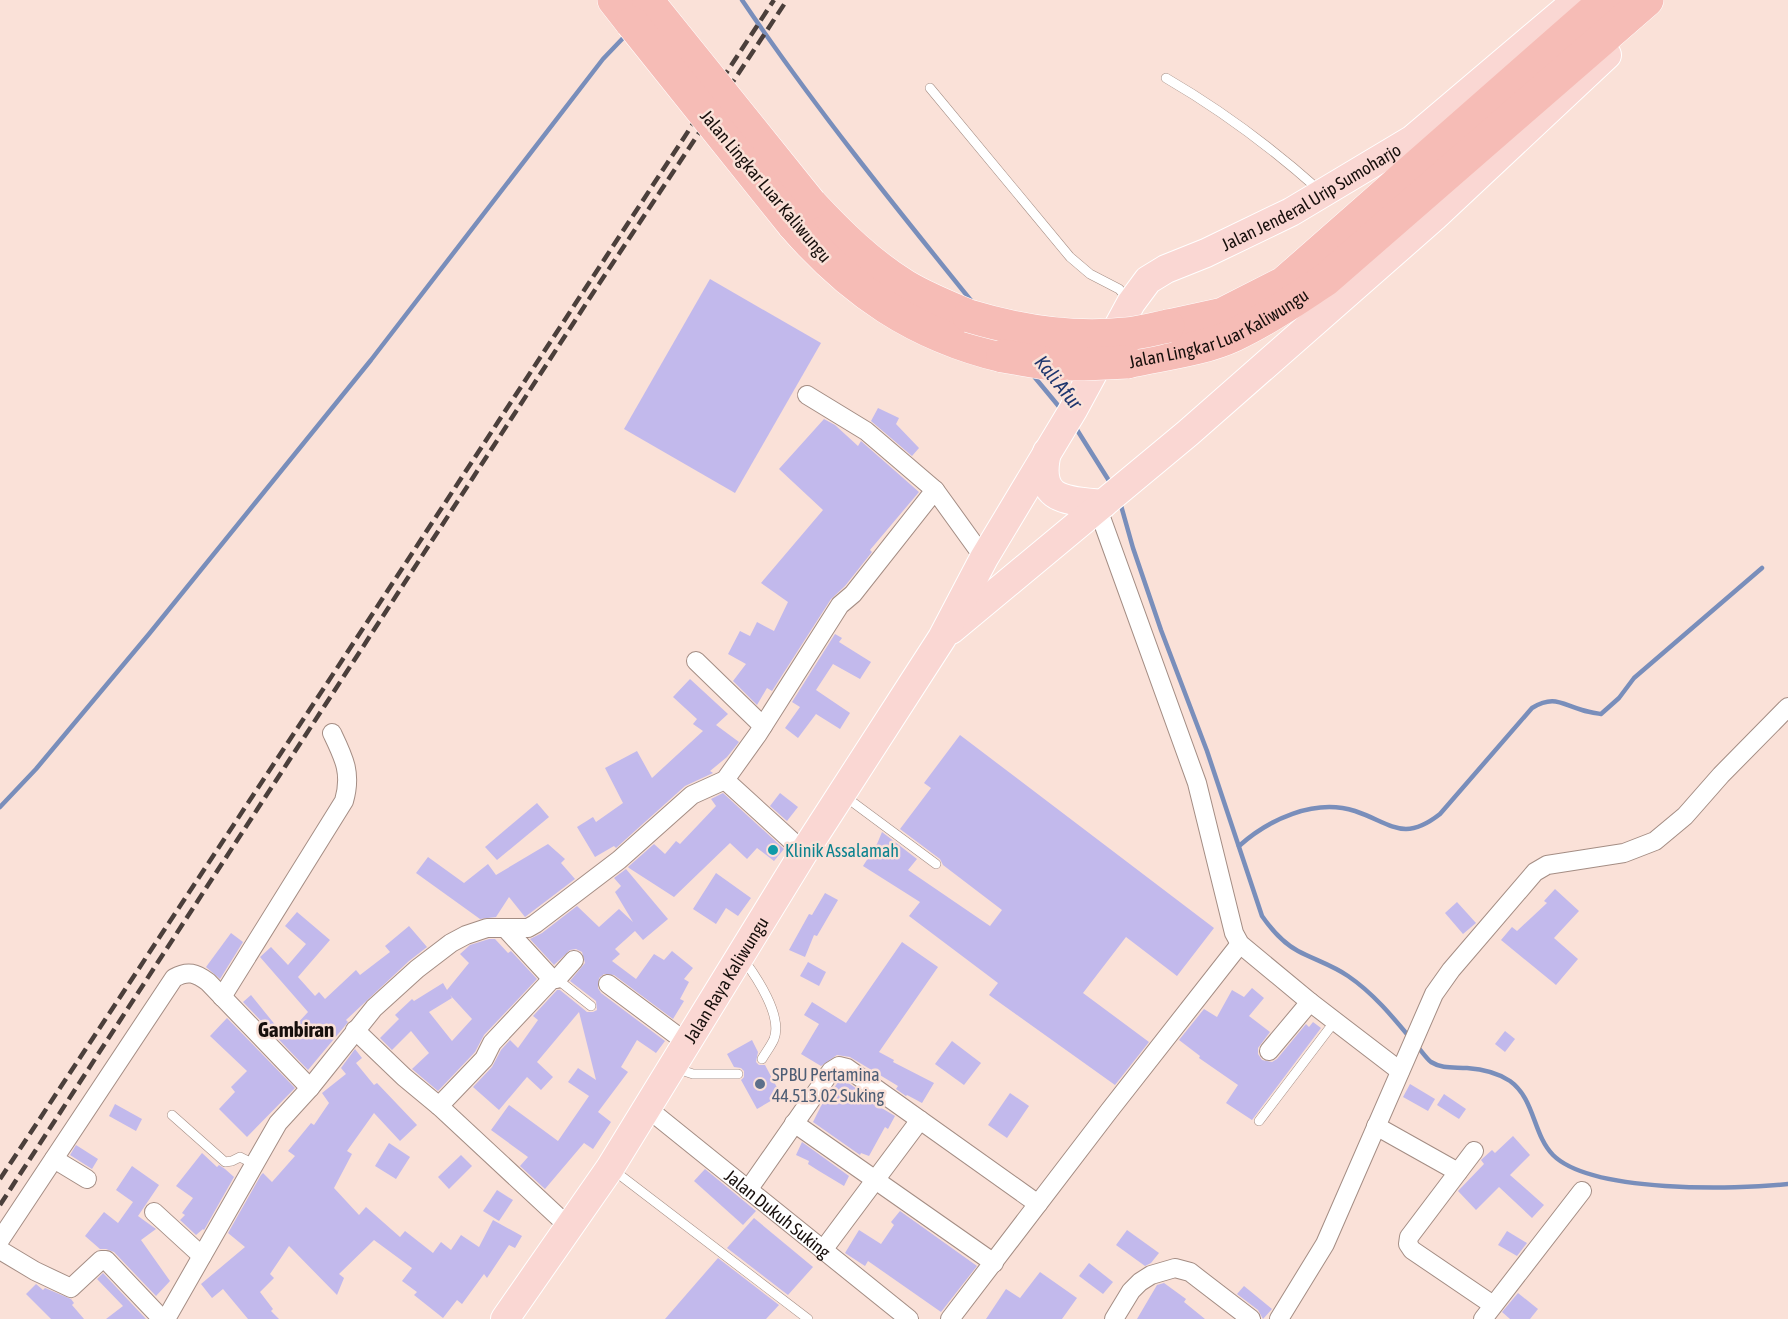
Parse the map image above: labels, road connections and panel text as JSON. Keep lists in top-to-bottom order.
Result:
{
  "streets": {
    "highway": ["Jalan Lingkar Luar Kaliwungu"],
    "main road": ["Jalan Jenderal Urip Sumoharjo", "Jalan Raya Kaliwungu"],
    "street": ["Jalan Dukuh Suking"]
  },
  "crossings": [
    ["Jalan Jenderal Urip Sumoharjo", "Jalan Raya Kaliwungu"],
    ["Jalan Raya Kaliwungu", "Jalan Dukuh Suking"]
  ],
  "districts": ["Gambiran"],
  "water": ["Kali Afur"],
  "places": ["Klinik Assalamah", "SPBU Pertamina 44.513.02 Suking"]
}
